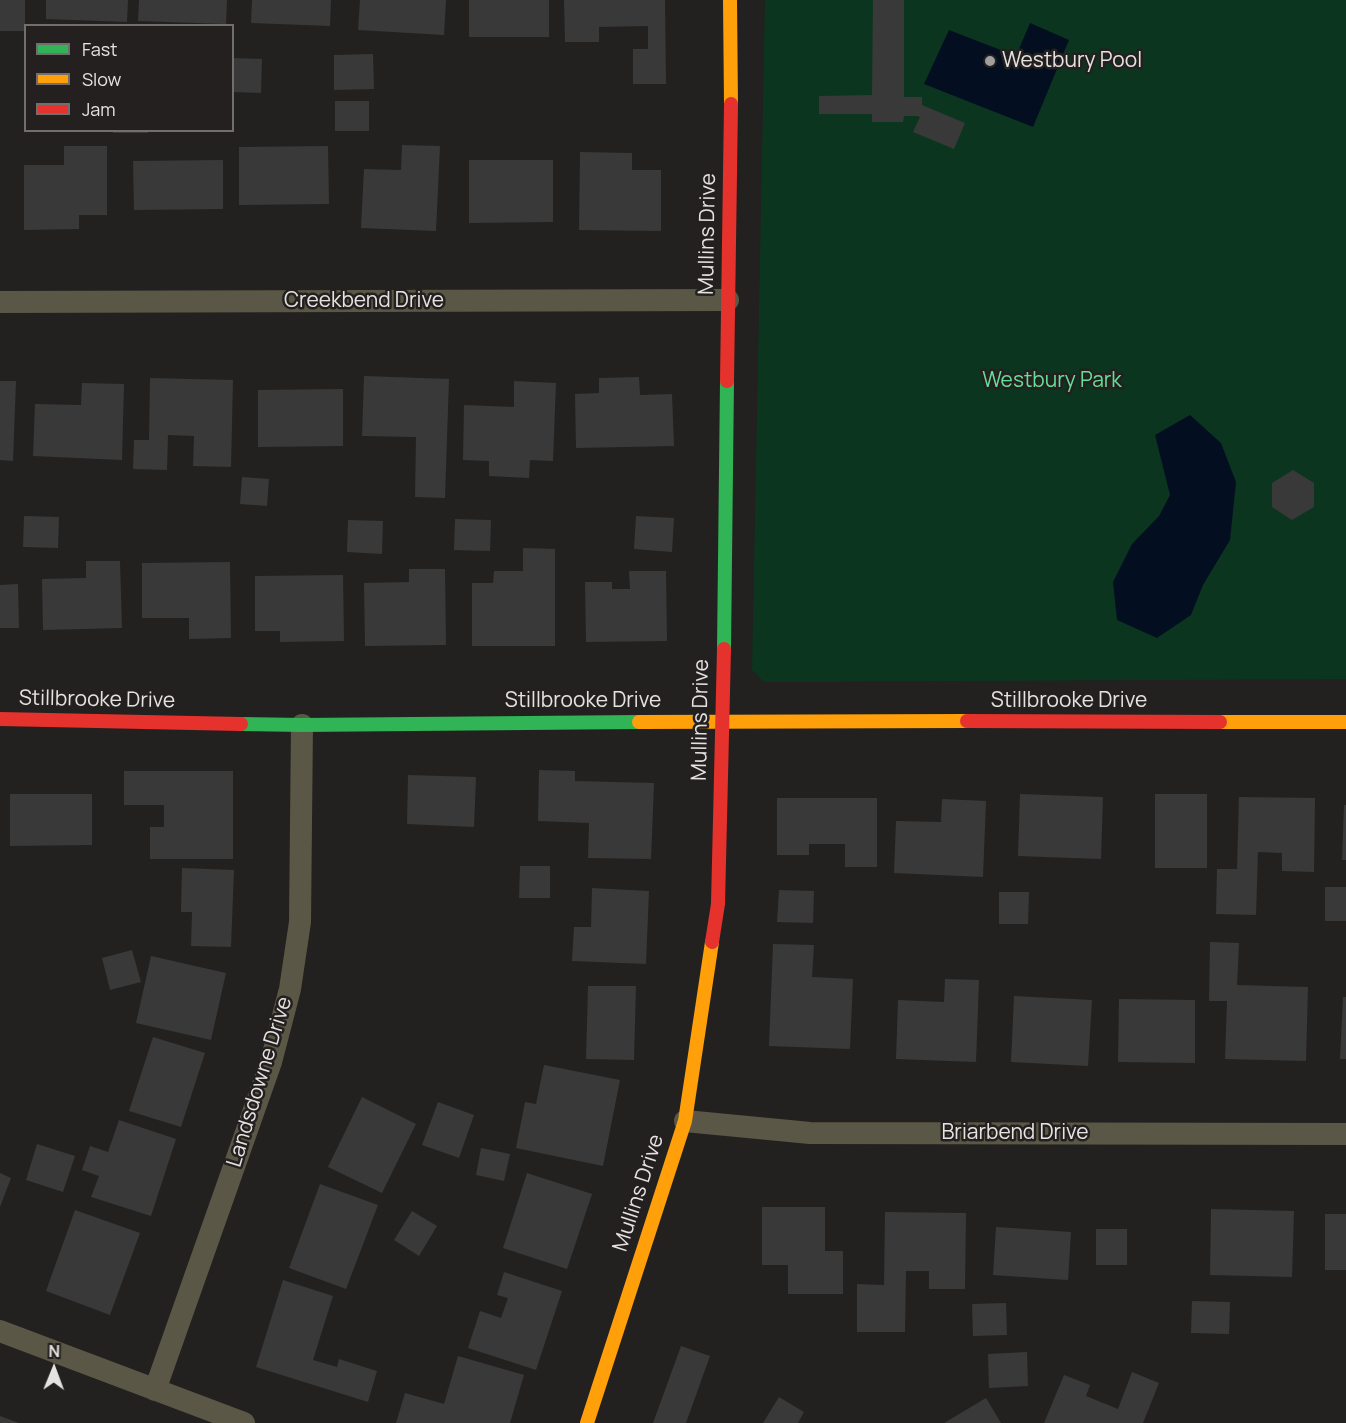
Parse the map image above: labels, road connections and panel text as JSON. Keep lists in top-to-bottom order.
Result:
{
  "streets": {
    "street": [
      "Mullins Drive",
      "Creekbend Drive",
      "Stillbrooke Drive",
      "Landsdowne Drive",
      "Briarbend Drive"
    ]
  },
  "crossings": [
    ["Mullins Drive", "Creekbend Drive"],
    ["Mullins Drive", "Stillbrooke Drive"],
    ["Mullins Drive", "Briarbend Drive"],
    ["Stillbrooke Drive", "Landsdowne Drive"]
  ],
  "parks": ["Westbury Park"],
  "places": ["Westbury Pool"],
  "legend": ["Fast", "Slow", "Jam"],
  "north": "top"
}
